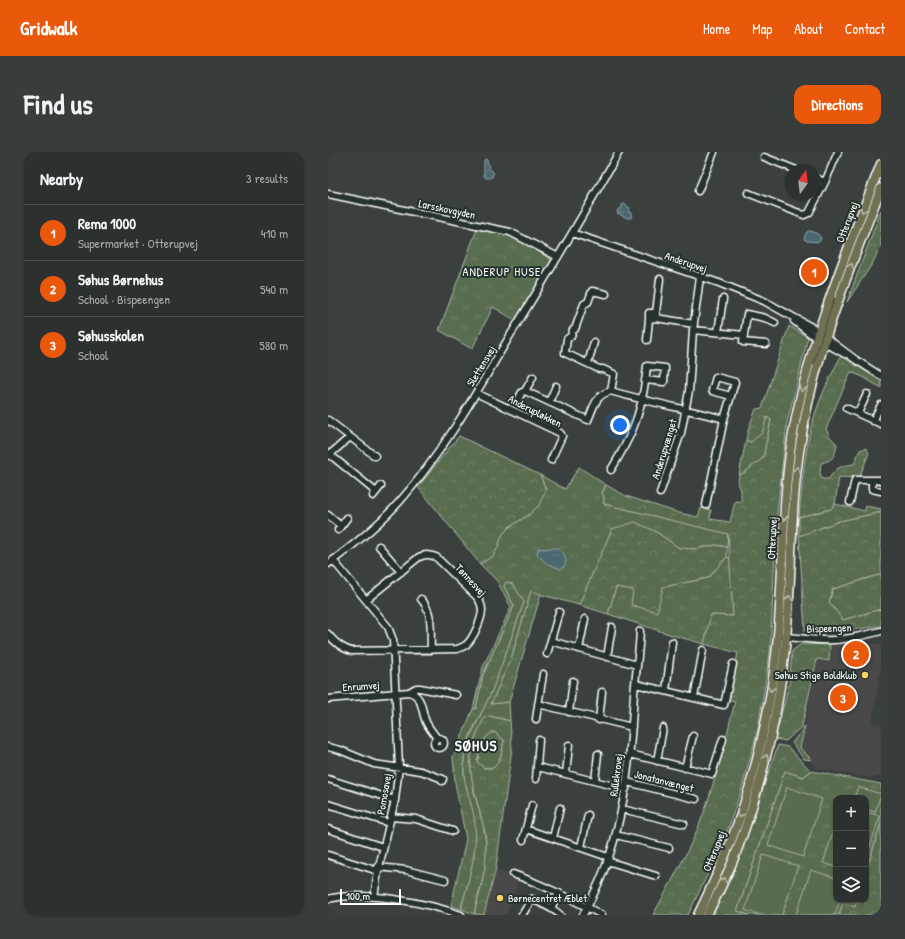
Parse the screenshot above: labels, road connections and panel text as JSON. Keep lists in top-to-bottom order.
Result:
{
  "streets": {
    "main road": ["Otterupvej"],
    "street": [
      "Larsskovgyden",
      "Anderupvej",
      "Slettensvej",
      "Anderupløkken",
      "Anderupvænget",
      "Tønnesvej",
      "Bispeengen",
      "Enrumvej",
      "Rullekrovej",
      "Jonatanvænget",
      "Pomosavej"
    ]
  },
  "crossings": [
    ["Larsskovgyden", "Slettensvej"],
    ["Otterupvej", "Anderupvej"],
    ["Otterupvej", "Bispeengen"],
    ["Anderupvej", "Slettensvej"],
    ["Anderupvej", "Anderupvænget"],
    ["Slettensvej", "Anderupløkken"],
    ["Slettensvej", "Pomosavej"],
    ["Tønnesvej", "Pomosavej"],
    ["Enrumvej", "Pomosavej"],
    ["Rullekrovej", "Jonatanvænget"]
  ],
  "districts": ["ANDERUP HUSE", "SØHUS"],
  "places": ["Søhus Stige Boldklub", "Børnecentret Æblet"],
  "scale_bar": "100 m",
  "north": "top",
  "page": {
    "header": "Gridwalk",
    "nav": [
      "Home",
      "Map",
      "About",
      "Contact"
    ],
    "title": "Find us",
    "buttons": "Directions",
    "heading": ["Nearby", "3 results"],
    "list": [
      {
        "mark": "1",
        "name": "Rema 1000",
        "note": "Supermarket · Otterupvej",
        "value": "410 m"
      },
      {
        "mark": "2",
        "name": "Søhus Børnehus",
        "note": "School · Bispeengen",
        "value": "540 m"
      },
      {
        "mark": "3",
        "name": "Søhusskolen",
        "note": "School",
        "value": "580 m"
      }
    ],
    "pins": ["1", "2", "3"],
    "map_buttons": ["+", "−"],
    "scale": "100 m"
  }
}
